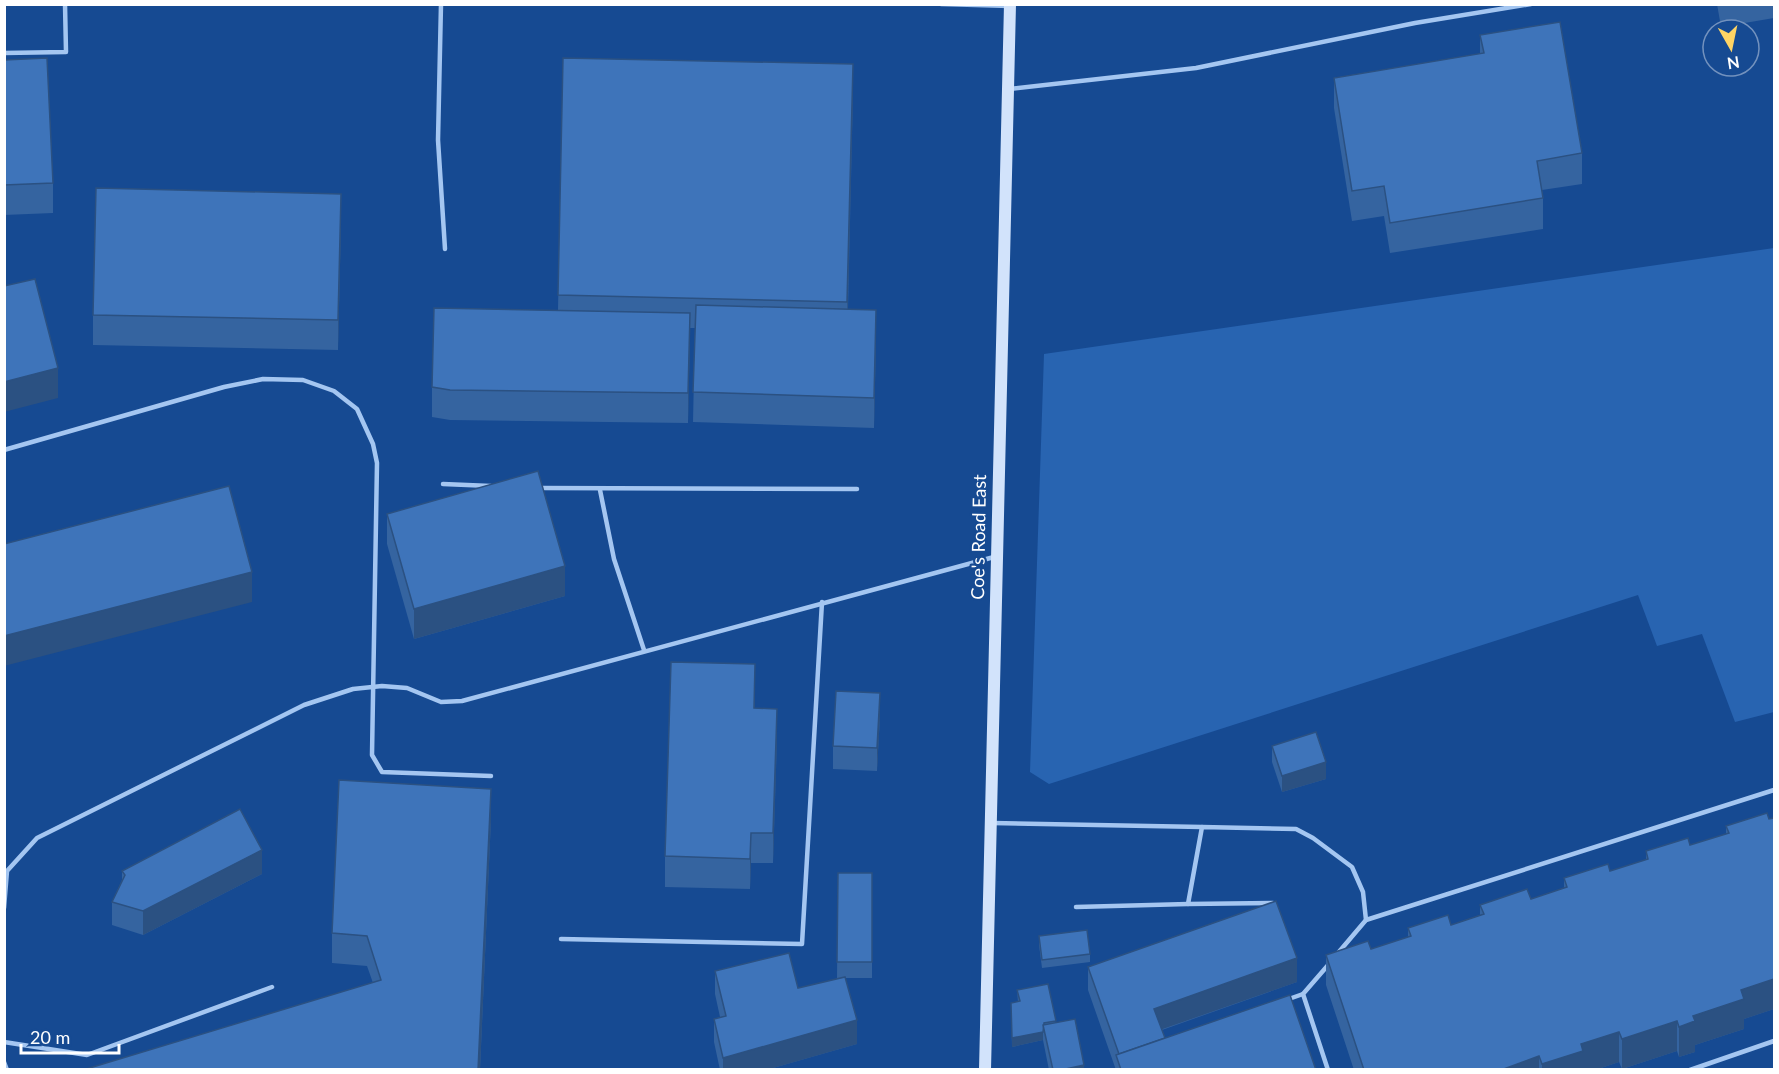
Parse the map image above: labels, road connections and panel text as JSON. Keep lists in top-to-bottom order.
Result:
{
  "streets": {
    "street": ["Coe's Road East"]
  },
  "scale_bar": "20 m",
  "north": "bottom"
}
